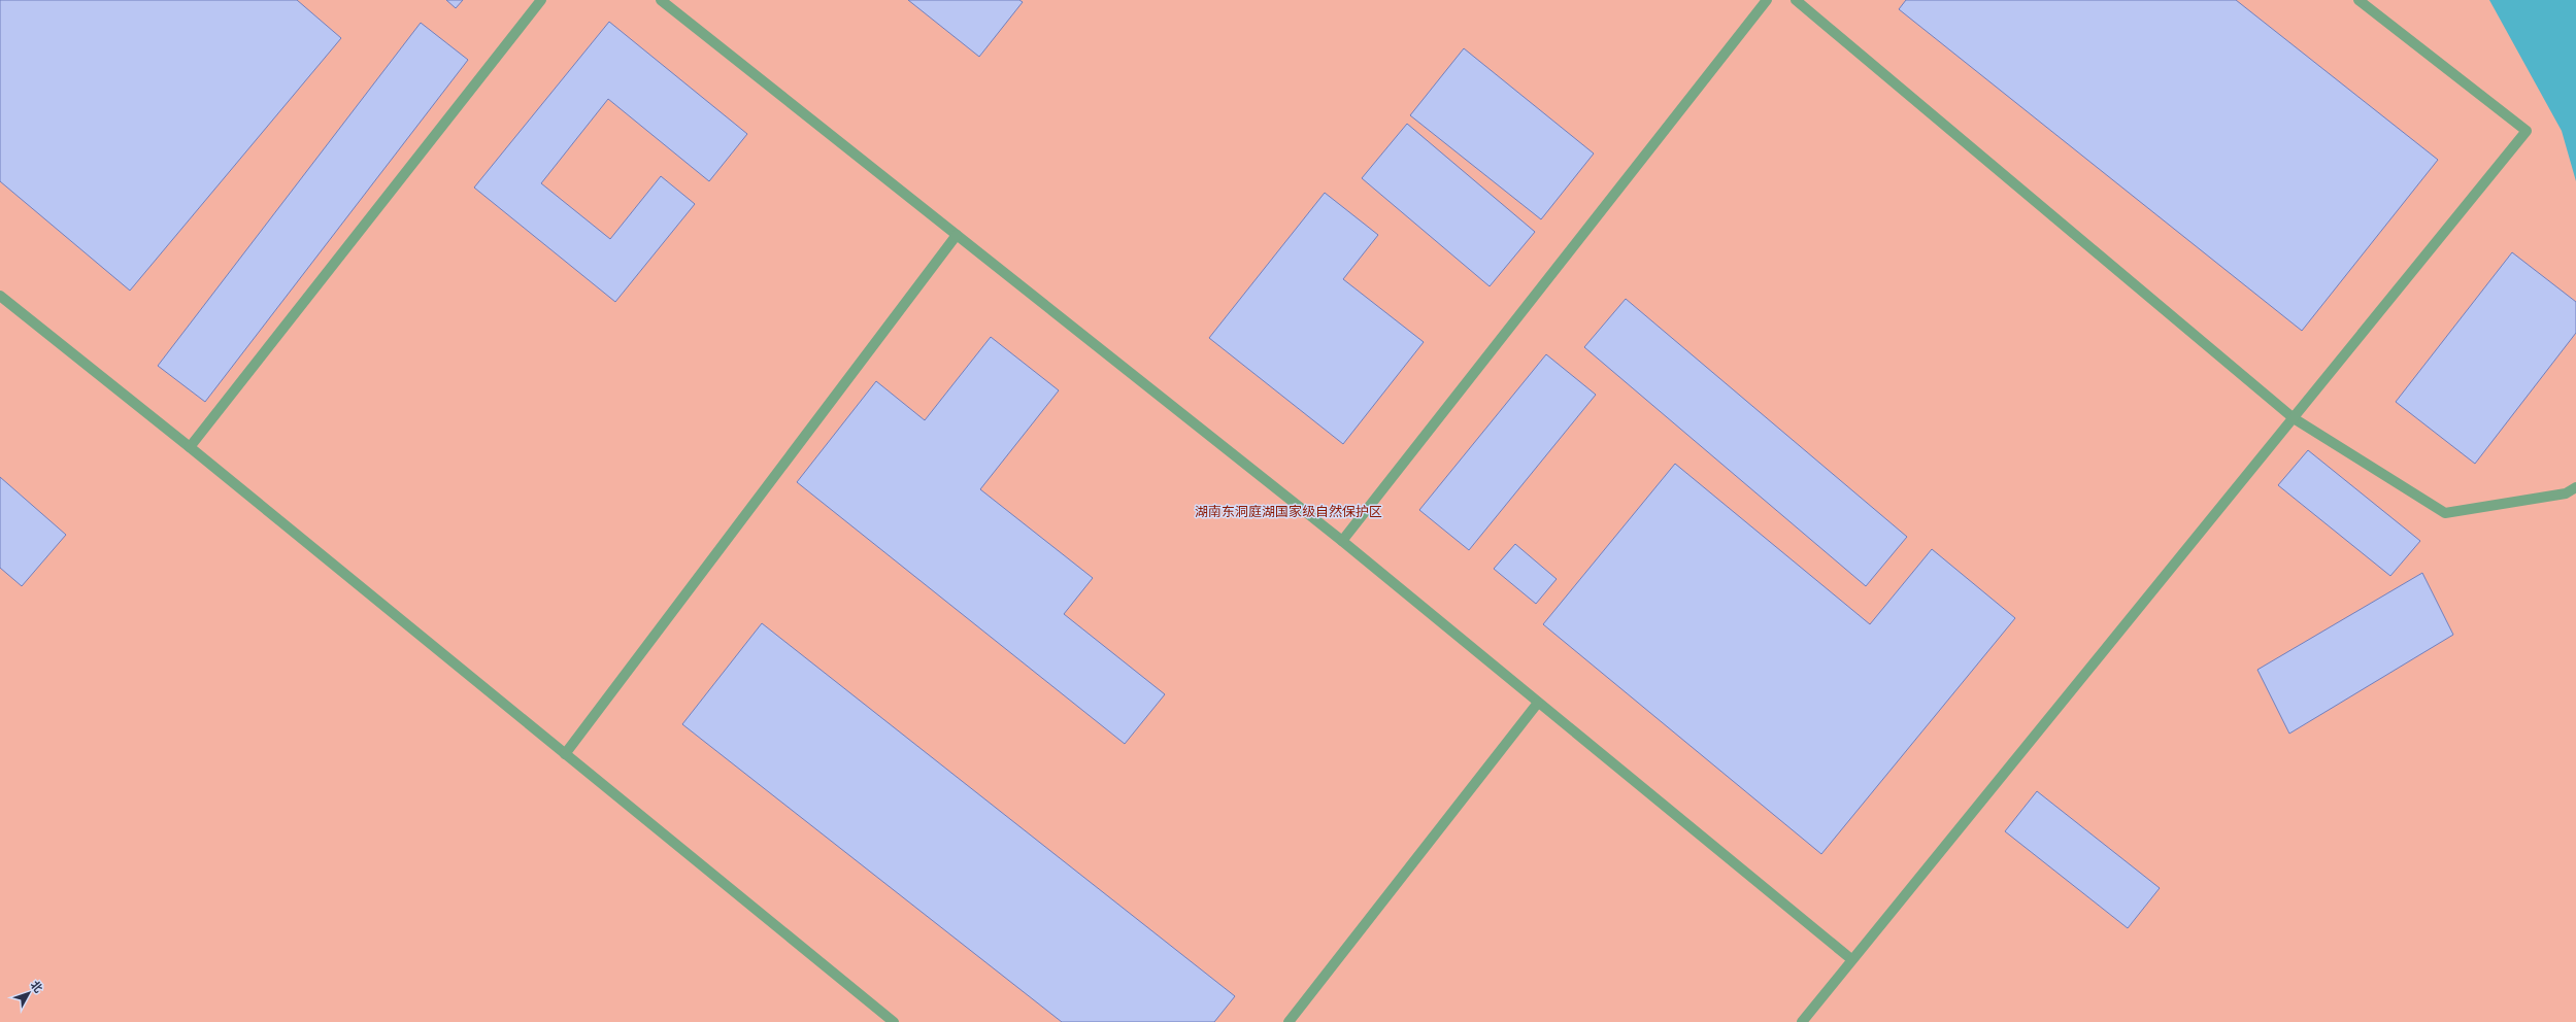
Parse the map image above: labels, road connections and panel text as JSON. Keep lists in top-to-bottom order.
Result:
{
  "parks": ["湖南东洞庭湖国家级自然保护区"],
  "north": "top right"
}
